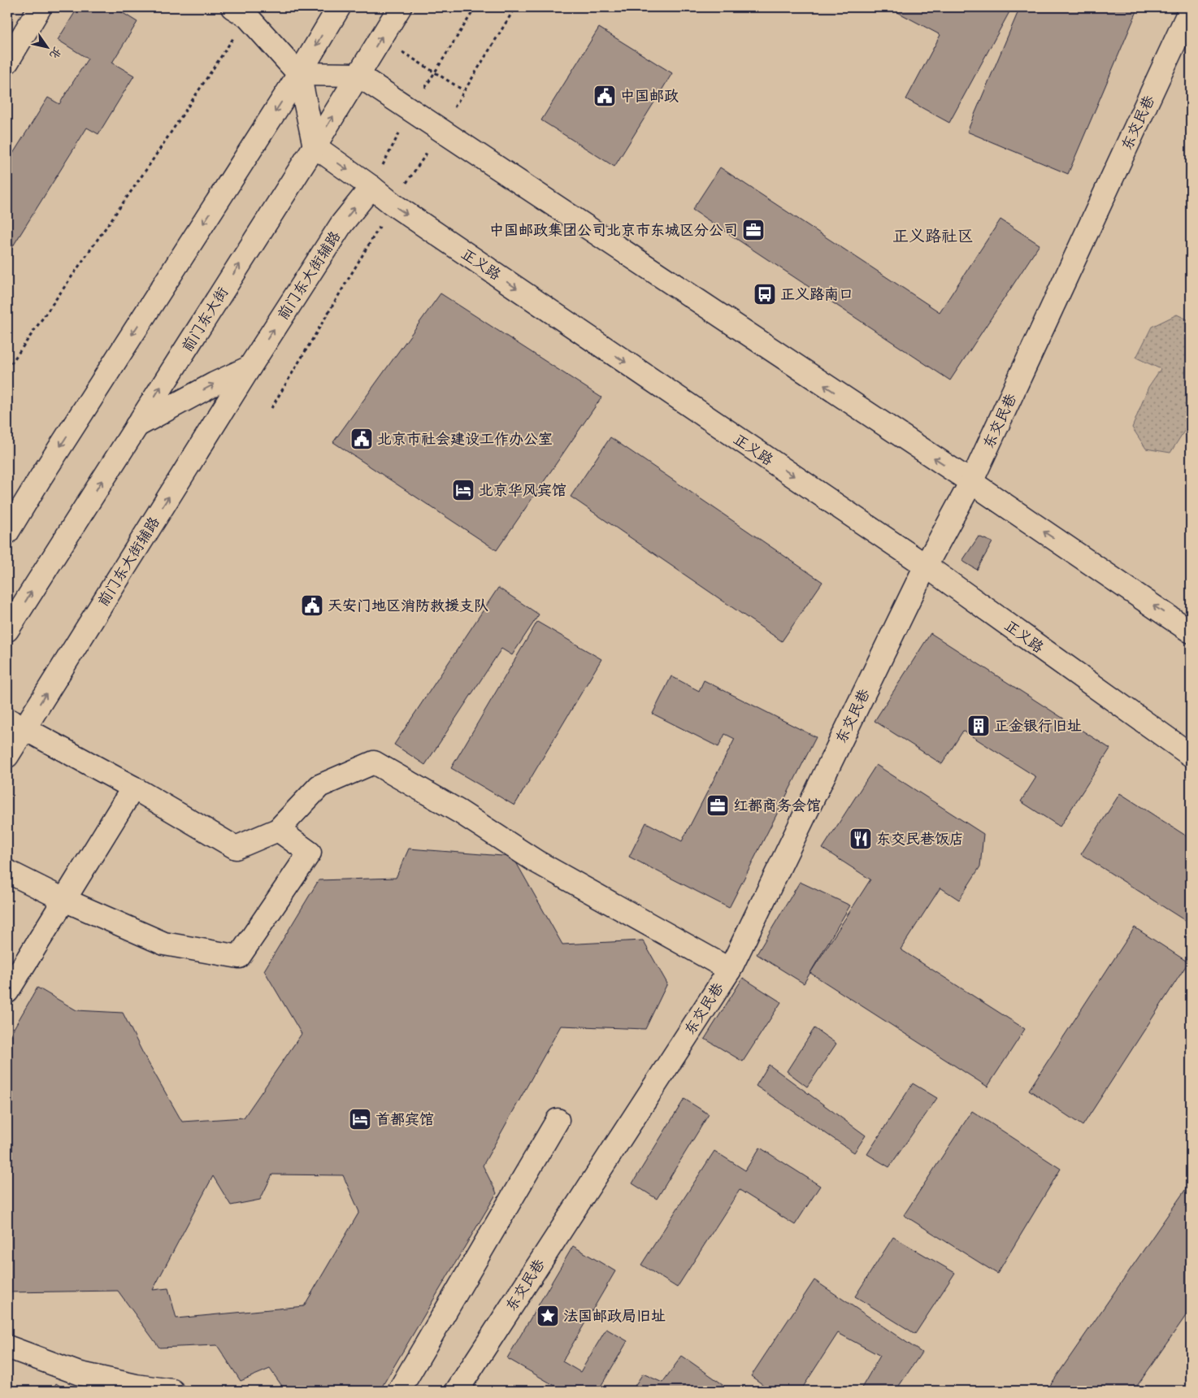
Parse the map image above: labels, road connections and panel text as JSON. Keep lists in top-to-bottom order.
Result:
{
  "streets": {
    "street": [
      "东交民巷",
      "正义路",
      "前门东大街辅路",
      "前门东大街"
    ]
  },
  "crossings": [
    ["东交民巷", "正义路"],
    ["正义路", "前门东大街辅路"],
    ["正义路", "前门东大街"]
  ],
  "districts": ["正义路社区"],
  "places": {
    "public building": ["中国邮政", "北京市社会建设工作办公室", "天安门地区消防救援支队"],
    "office": ["中国邮政集团公司北京市东城区分公司", "红都商务会馆"],
    "bus stop": ["正义路南口"],
    "hotel": ["北京华风宾馆", "首都宾馆"],
    "building": ["正金银行旧址"],
    "restaurant": ["东交民巷饭店"],
    "place": ["法国邮政局旧址"]
  },
  "north": "bottom right"
}
